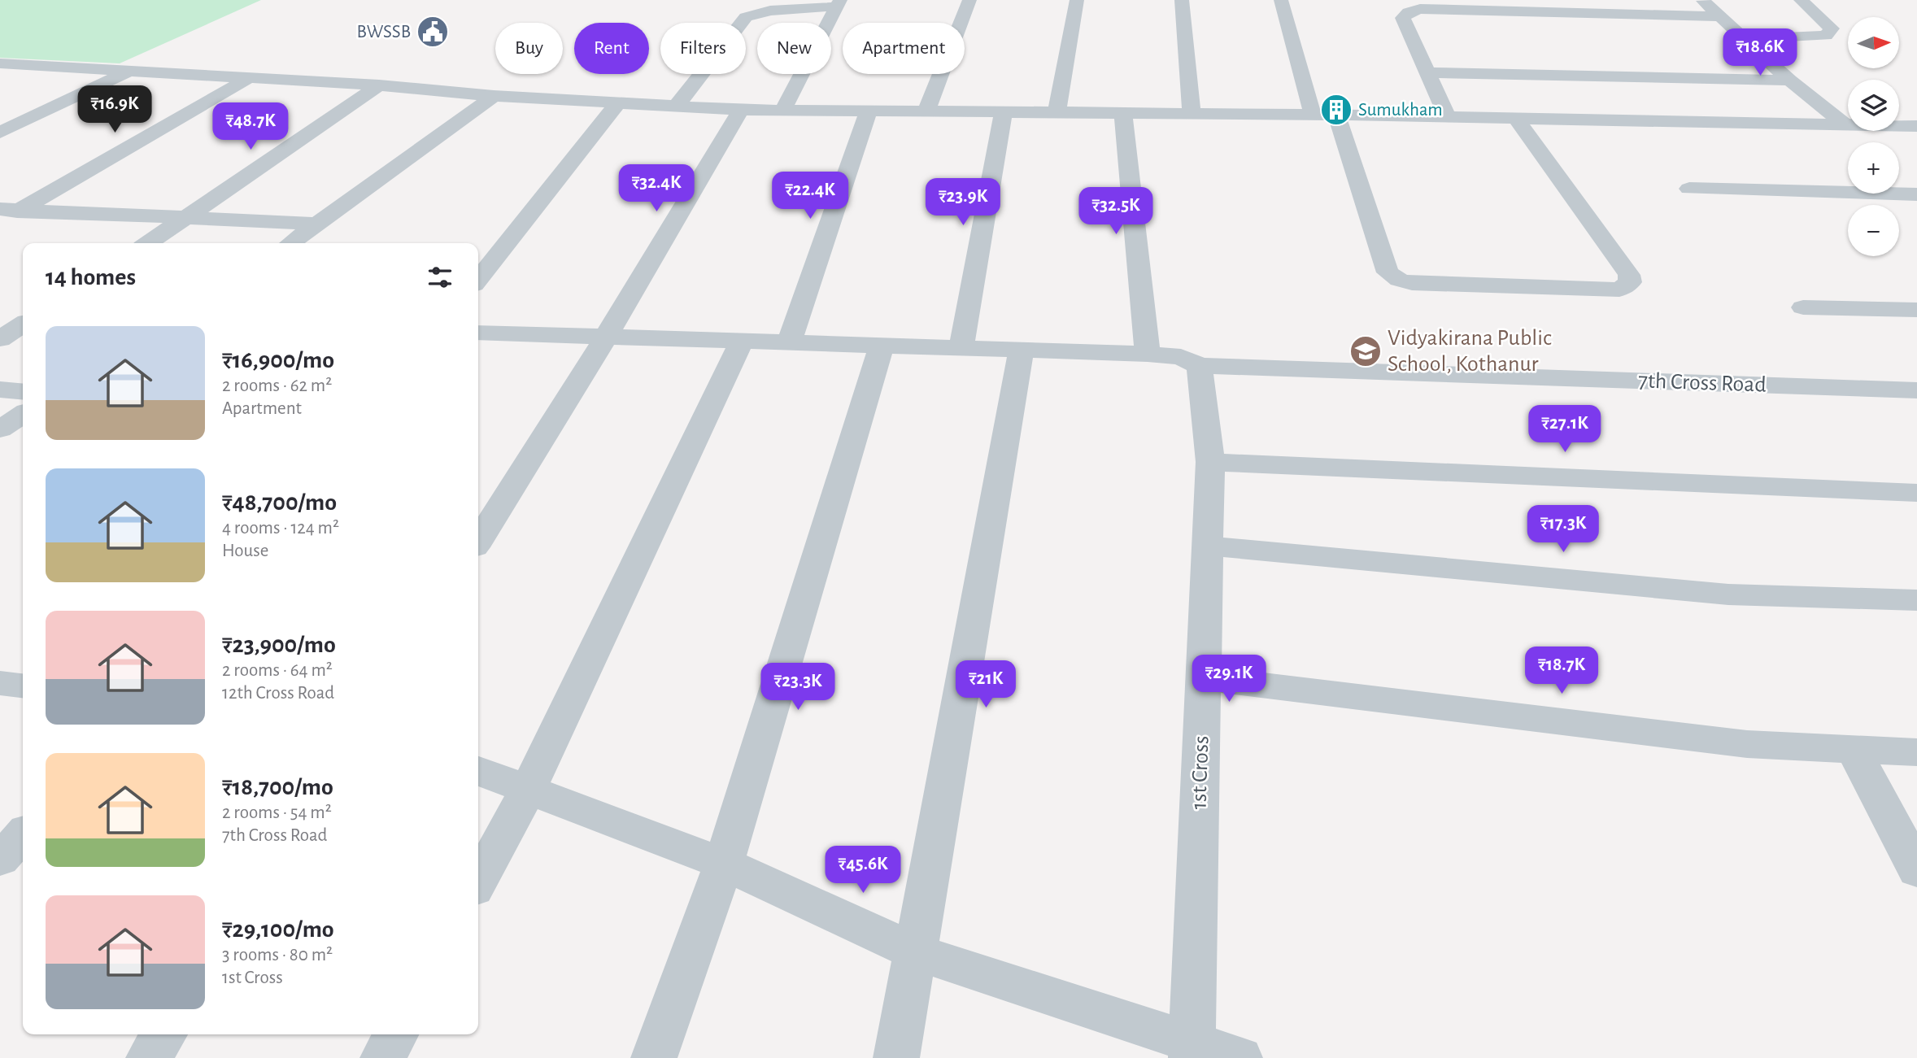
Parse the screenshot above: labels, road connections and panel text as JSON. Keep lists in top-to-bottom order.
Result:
{
  "streets": {
    "street": ["7th Cross Road", "1st Cross"]
  },
  "crossings": [
    ["7th Cross Road", "1st Cross"]
  ],
  "places": {
    "public building": ["BWSSB"],
    "building": ["Sumukham"],
    "school or university": ["Vidyakirana Public School, Kothanur"]
  },
  "north": "right",
  "page": {
    "map_buttons": ["+", "−"],
    "chip": [
      "Buy",
      "Rent",
      "Filters",
      "New",
      "Apartment"
    ],
    "price": [
      "₹18.6K",
      "₹16.9K",
      "₹48.7K",
      "₹32.4K",
      "₹22.4K",
      "₹23.9K",
      "₹32.5K",
      "₹27.1K",
      "₹17.3K",
      "₹18.7K",
      "₹29.1K",
      "₹21K",
      "₹23.3K",
      "₹45.6K"
    ],
    "heading": "14 homes",
    "list": [
      {
        "name": "₹16,900/mo",
        "note": "2 rooms · 62 m² · Apartment"
      },
      {
        "name": "₹48,700/mo",
        "note": "4 rooms · 124 m² · House"
      },
      {
        "name": "₹23,900/mo",
        "note": "2 rooms · 64 m² · 12th Cross Road"
      },
      {
        "name": "₹18,700/mo",
        "note": "2 rooms · 54 m² · 7th Cross Road"
      },
      {
        "name": "₹29,100/mo",
        "note": "3 rooms · 80 m² · 1st Cross"
      }
    ]
  }
}
